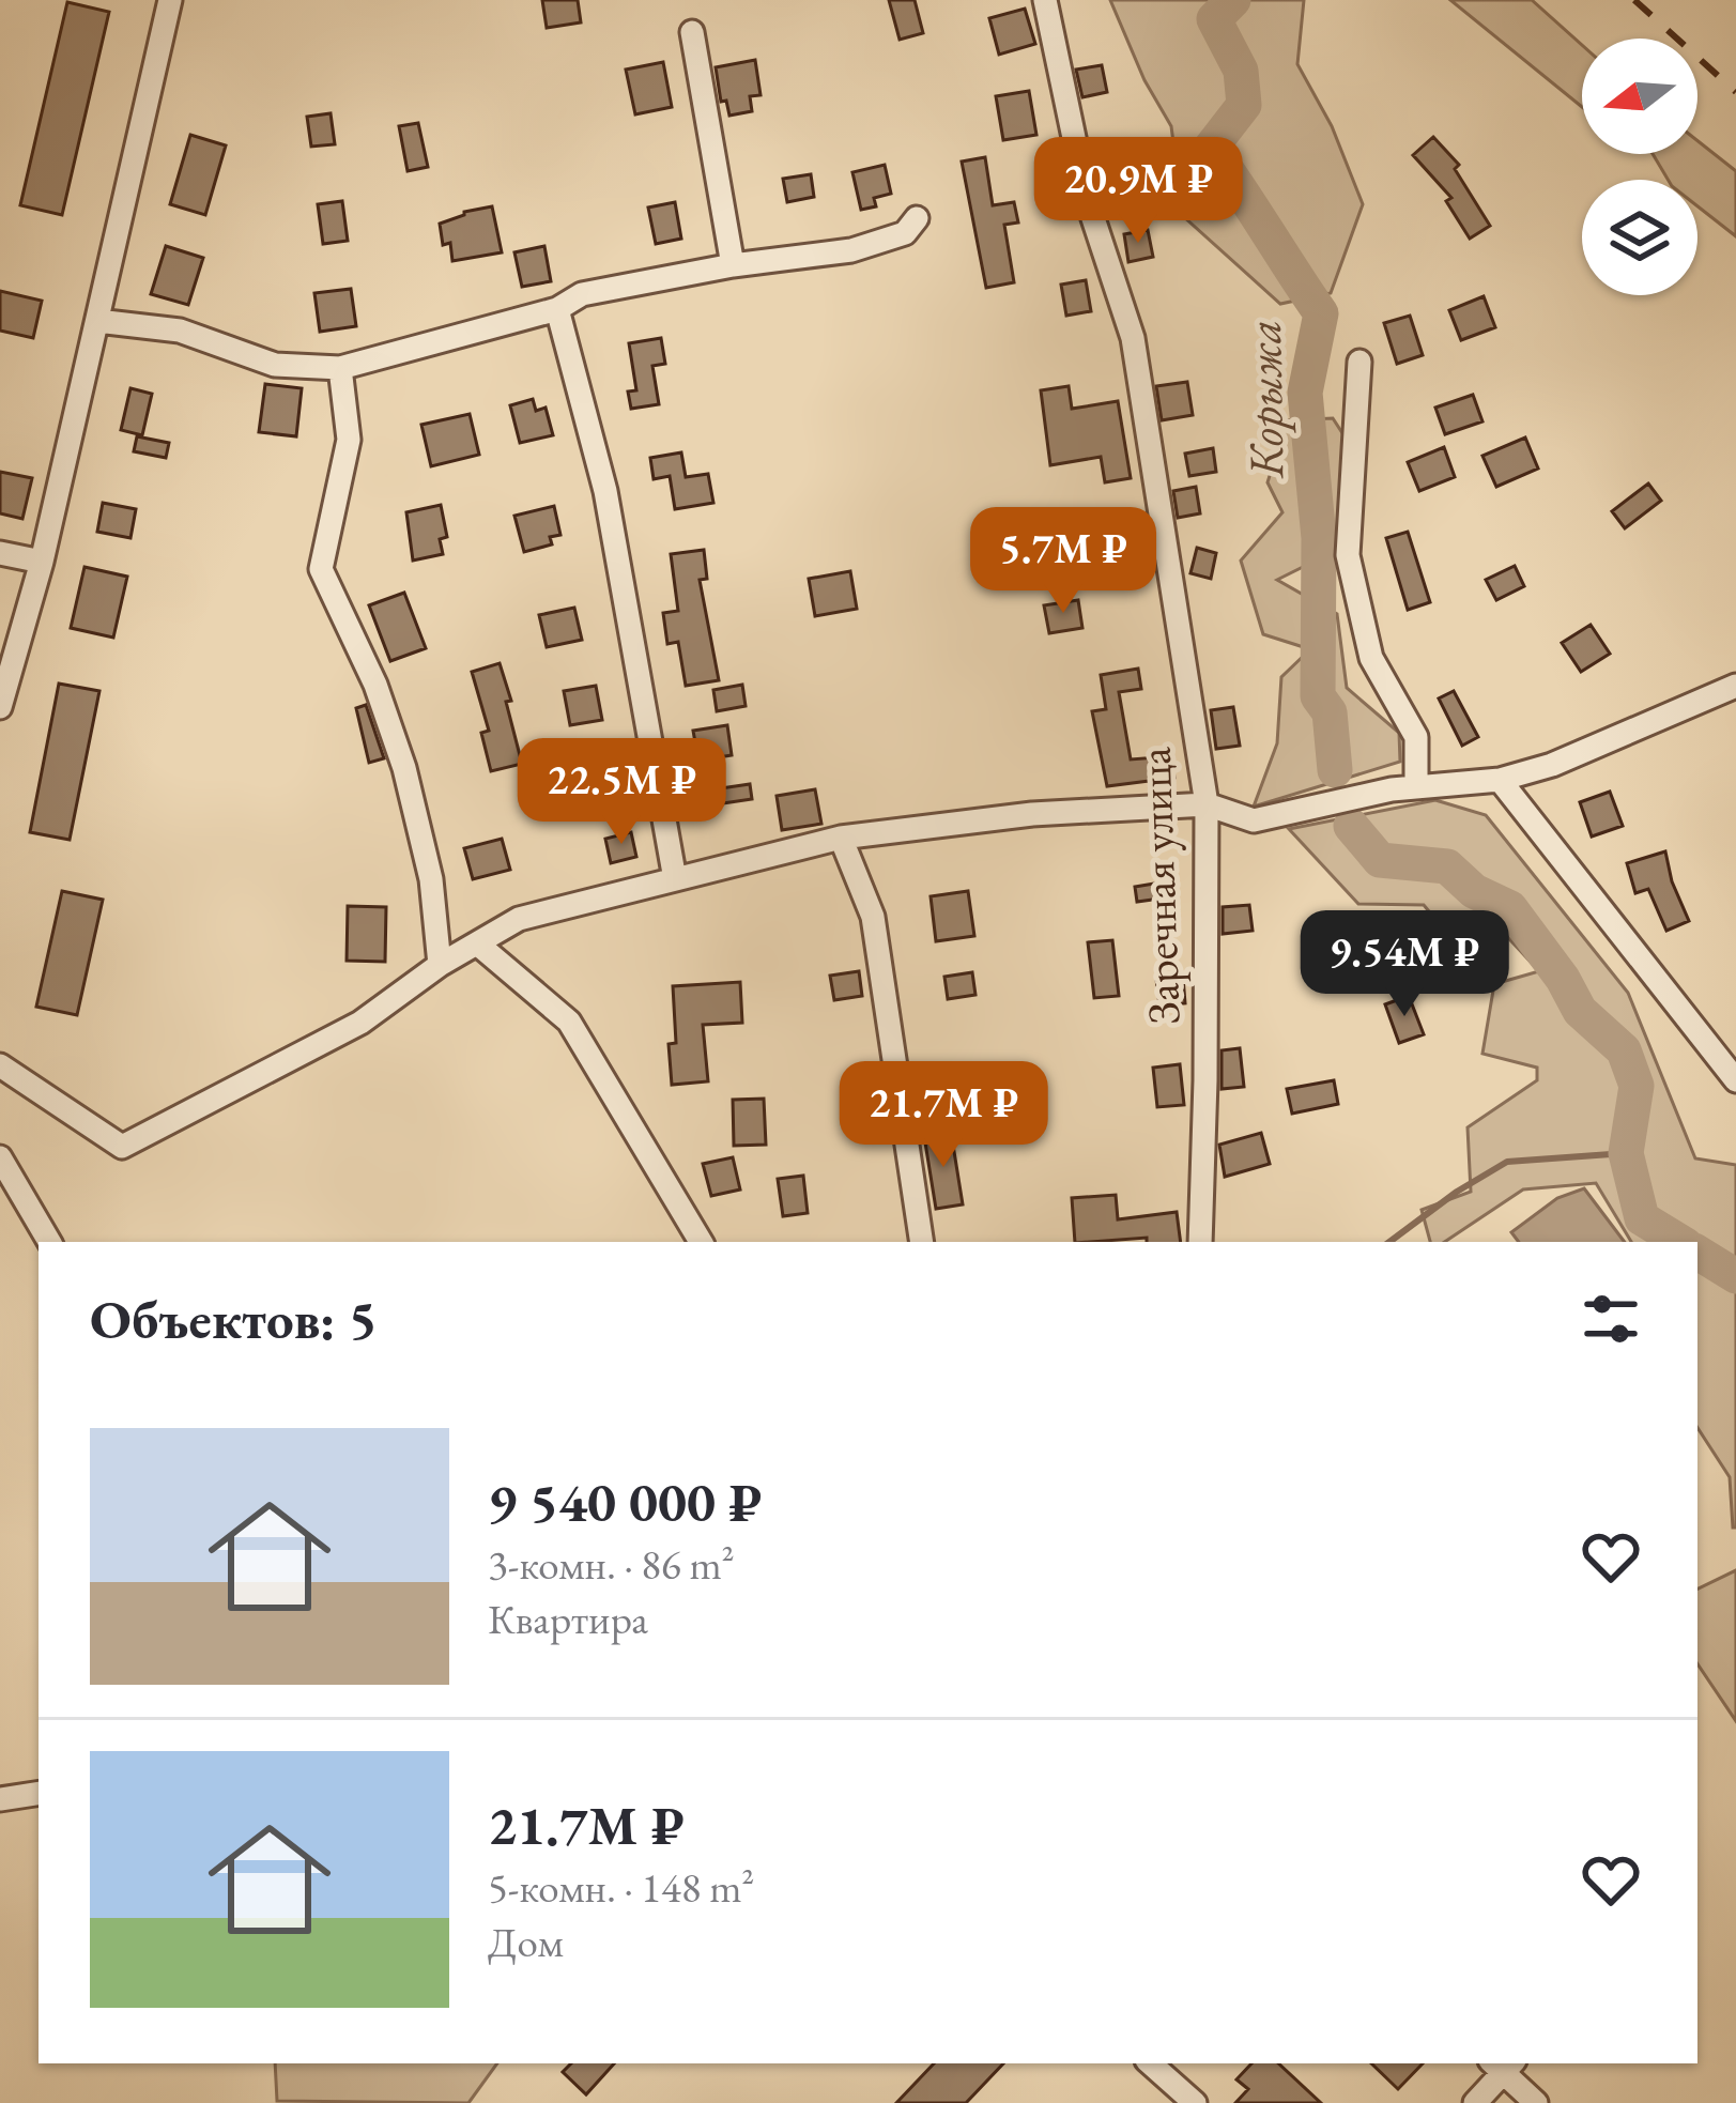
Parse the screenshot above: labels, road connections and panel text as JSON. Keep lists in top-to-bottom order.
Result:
{
  "streets": {
    "street": ["Заречная улица"]
  },
  "water": ["Корыжа"],
  "north": "left",
  "page": {
    "price": [
      "20.9M ₽",
      "5.7M ₽",
      "22.5M ₽",
      "9.54M ₽",
      "21.7M ₽"
    ],
    "heading": "Объектов: 5",
    "list": [
      {
        "name": "9 540 000 ₽",
        "note": "3-комн. · 86 m² · Квартира"
      },
      {
        "name": "21.7M ₽",
        "note": "5-комн. · 148 m² · Дом"
      }
    ]
  }
}
